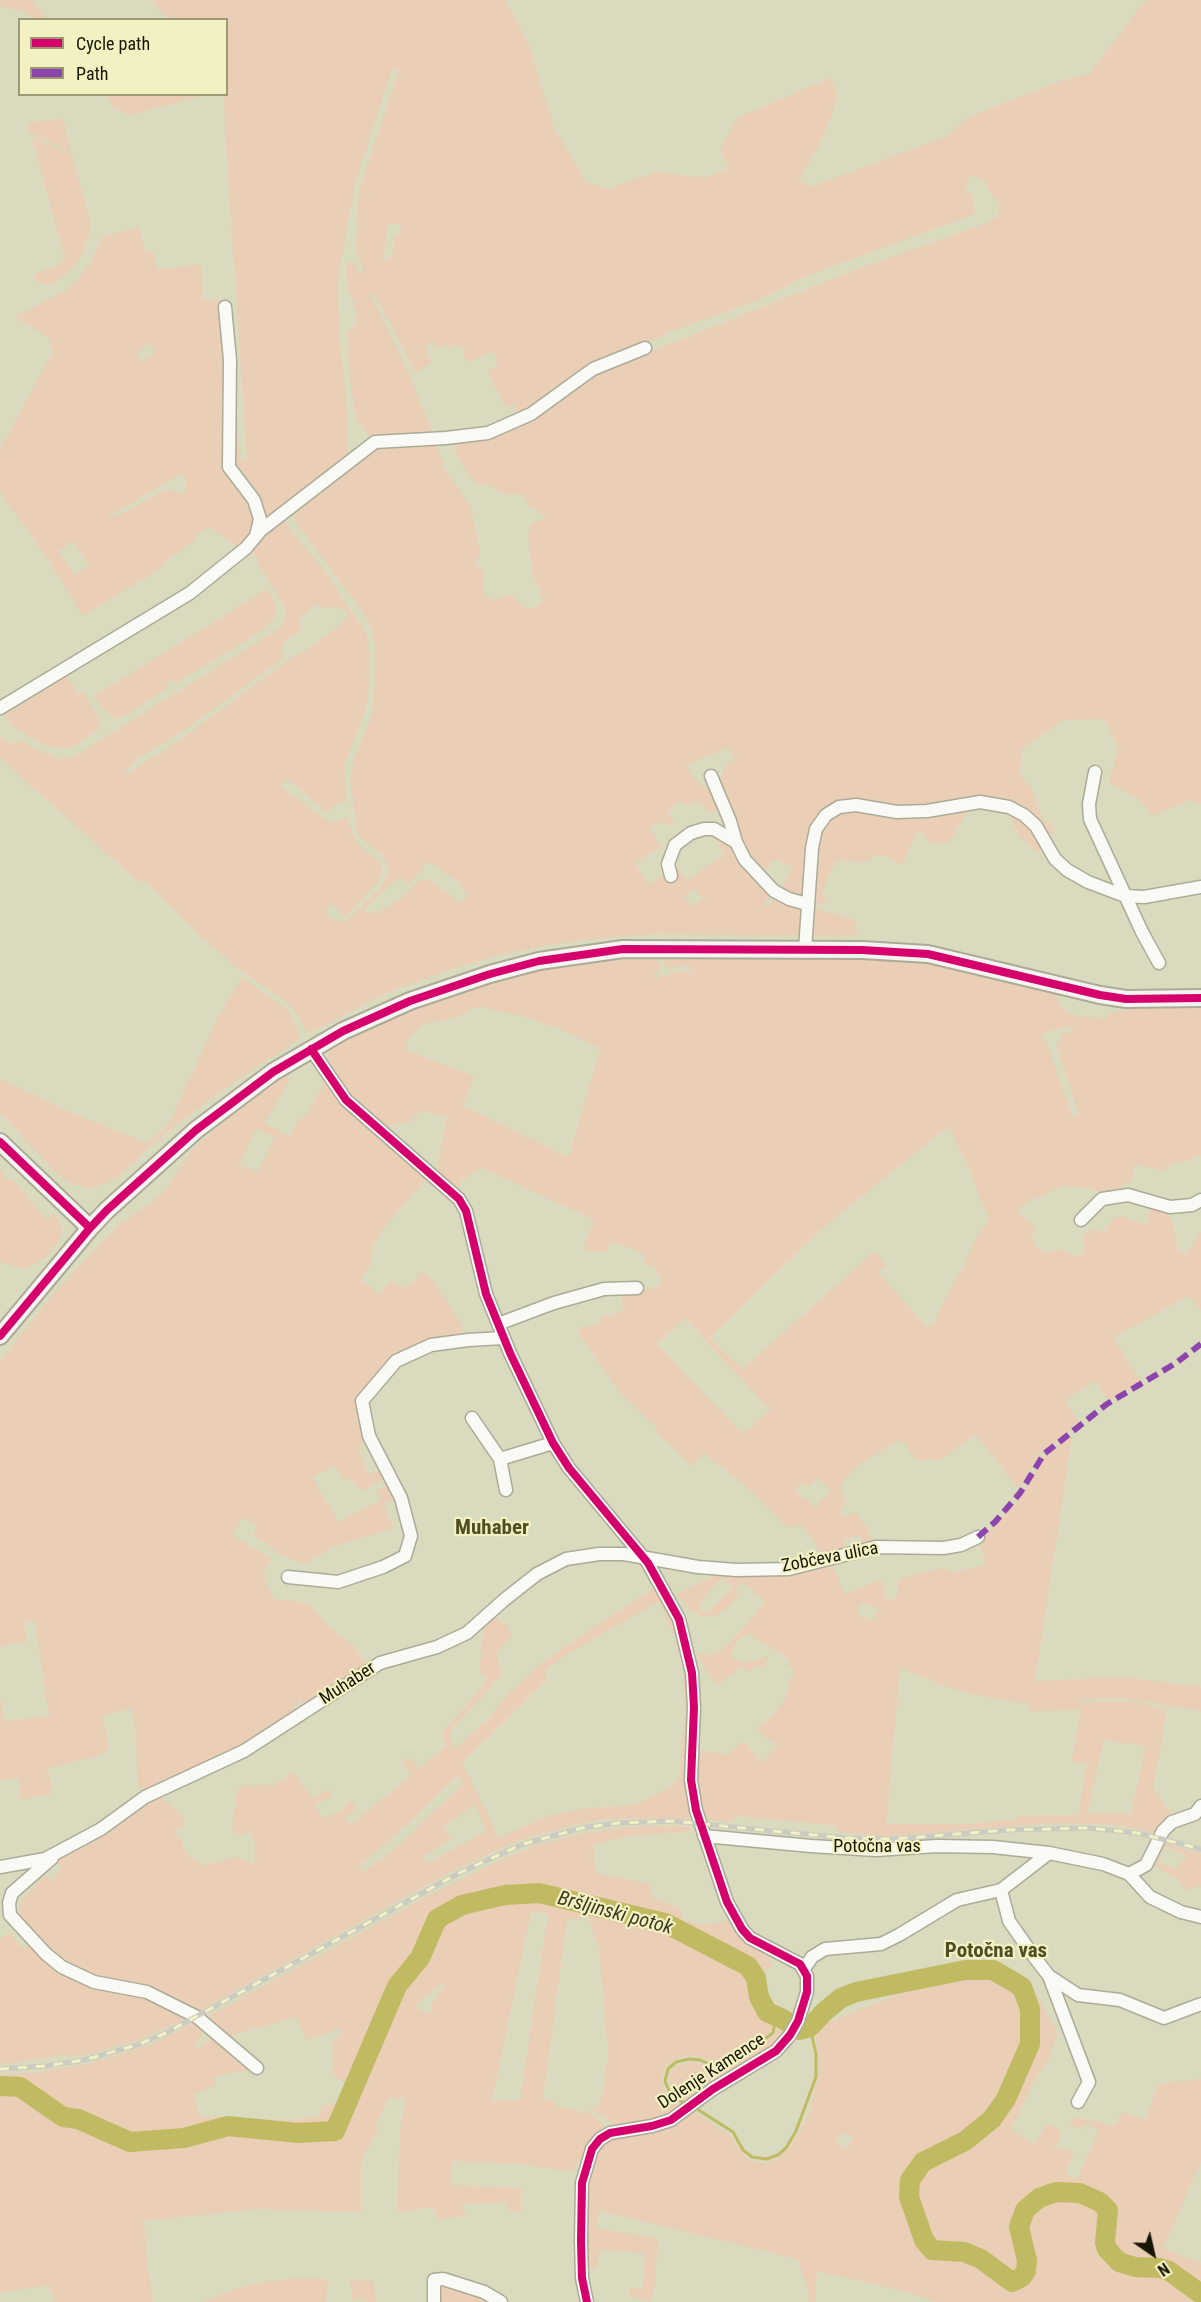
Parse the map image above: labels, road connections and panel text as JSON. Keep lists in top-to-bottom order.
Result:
{
  "streets": {
    "street": [
      "Zobčeva ulica",
      "Muhaber",
      "Potočna vas",
      "Dolenje Kamence"
    ]
  },
  "crossings": [
    ["Zobčeva ulica", "Muhaber"]
  ],
  "districts": ["Muhaber", "Potočna vas"],
  "water": ["Bršljinski potok"],
  "legend": ["Cycle path", "Path"],
  "north": "bottom right"
}
